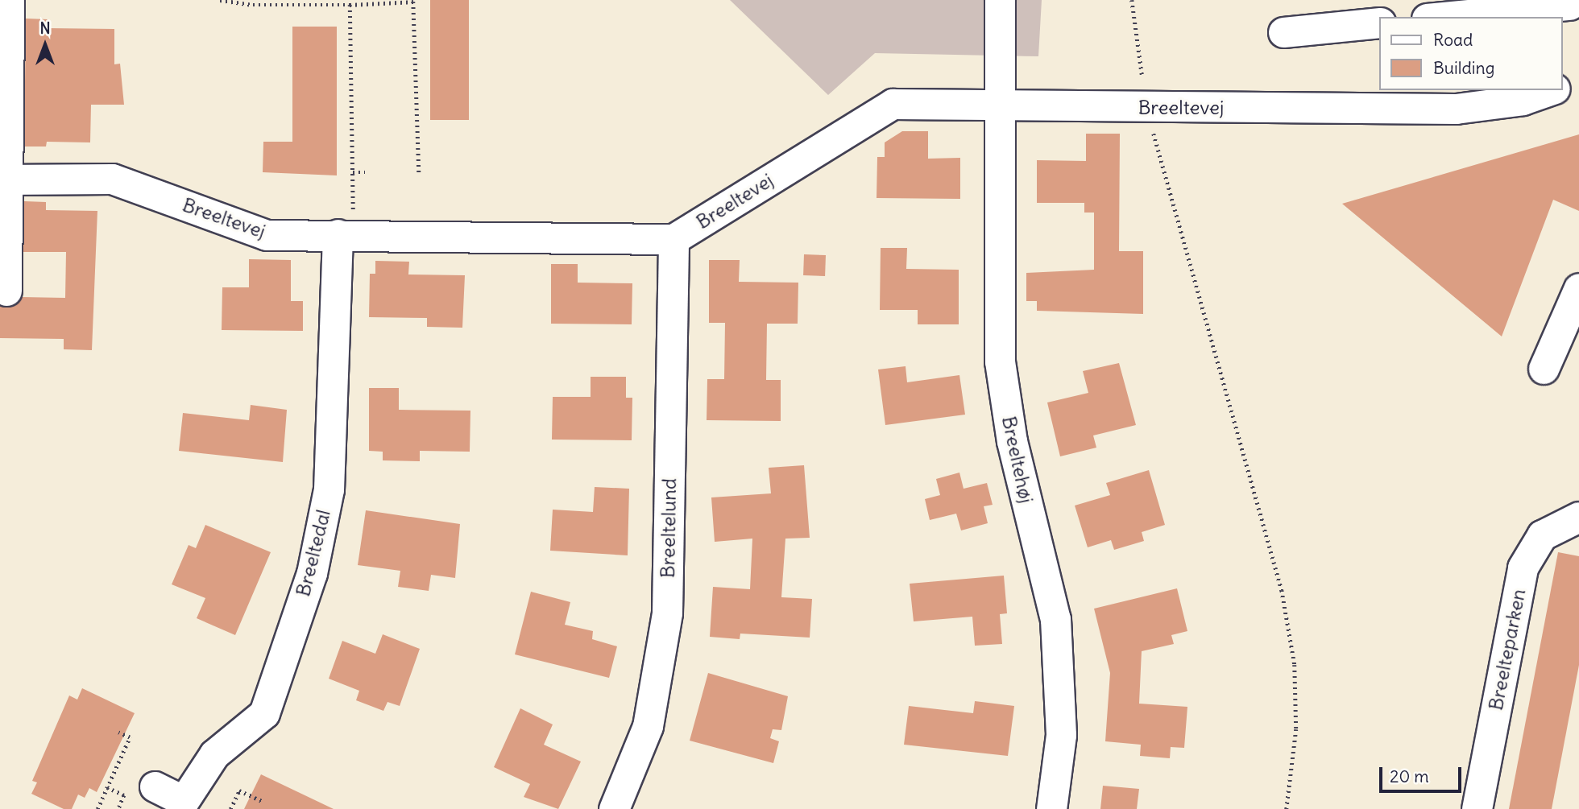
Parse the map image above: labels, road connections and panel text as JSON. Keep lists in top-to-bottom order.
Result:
{
  "streets": {
    "street": [
      "Breeltevej",
      "Breeltehøj",
      "Breeltelund",
      "Breeltedal",
      "Breelteparken"
    ]
  },
  "crossings": [
    ["Breeltevej", "Breeltehøj"],
    ["Breeltevej", "Breeltelund"],
    ["Breeltevej", "Breeltedal"]
  ],
  "legend": ["Road", "Building"],
  "scale_bar": "20 m",
  "north": "top"
}
